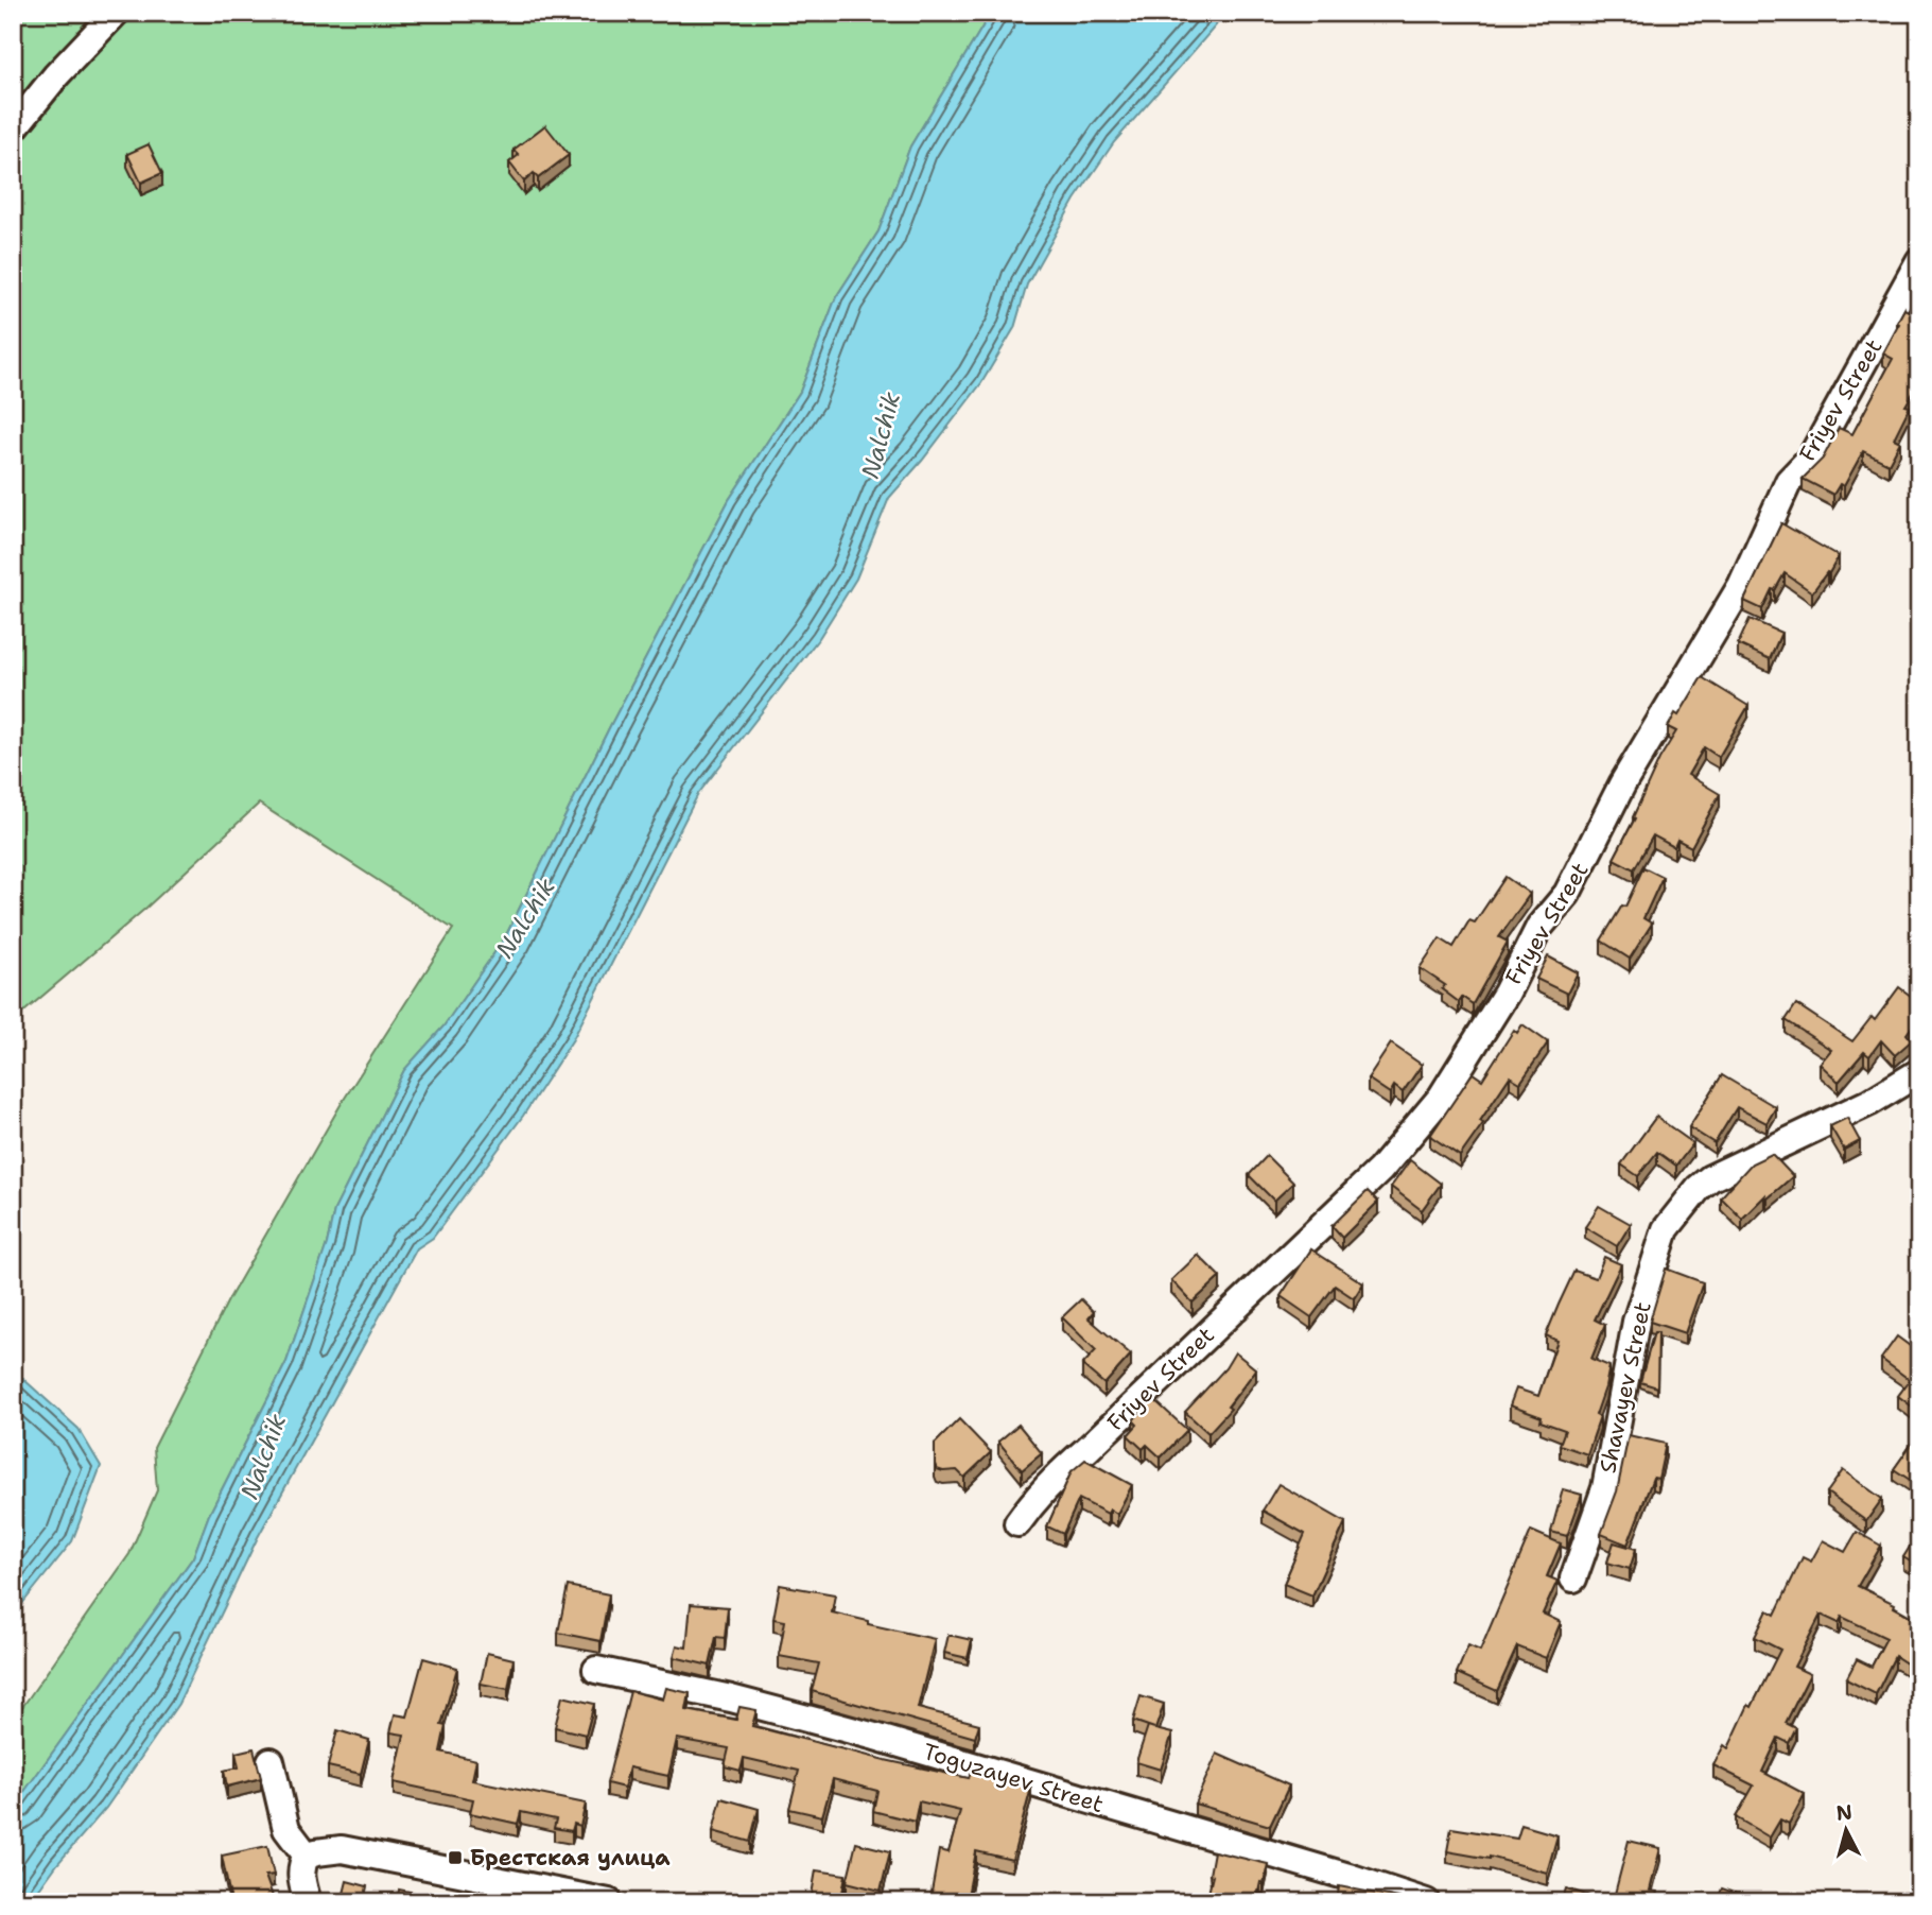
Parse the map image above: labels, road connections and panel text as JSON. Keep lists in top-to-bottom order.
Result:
{
  "streets": {
    "street": ["Friyev Street", "Shavayev Street", "Toguzayev Street"]
  },
  "water": ["Nalchik"],
  "places": {
    "transit": ["Брестская улица"]
  },
  "north": "top"
}
